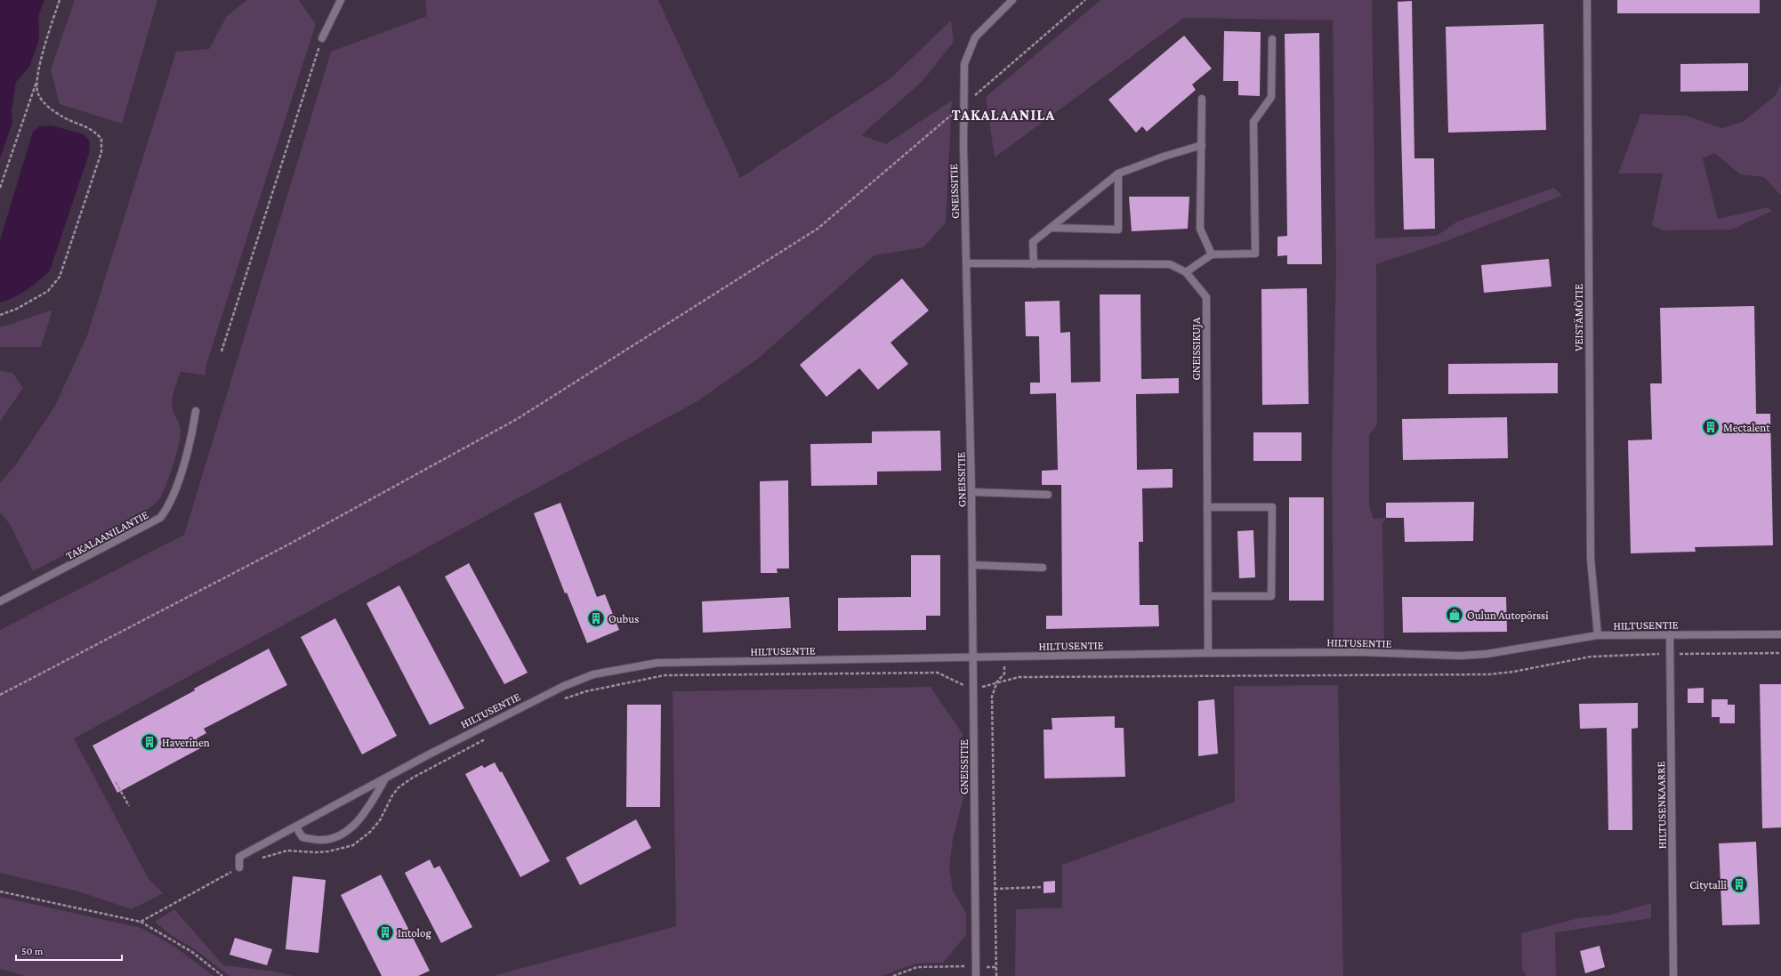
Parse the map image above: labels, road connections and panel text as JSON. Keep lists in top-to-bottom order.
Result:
{
  "streets": {
    "street": [
      "GNEISSITIE",
      "VEISTÄMÖTIE",
      "GNEISSIKUJA",
      "TAKALAANILANTIE",
      "HILTUSENTIE",
      "HILTUSENKAARRE"
    ]
  },
  "crossings": [
    ["GNEISSITIE", "GNEISSIKUJA"],
    ["GNEISSITIE", "HILTUSENTIE"],
    ["VEISTÄMÖTIE", "HILTUSENTIE"],
    ["GNEISSIKUJA", "HILTUSENTIE"],
    ["HILTUSENTIE", "HILTUSENKAARRE"]
  ],
  "districts": ["TAKALAANILA"],
  "places": {
    "building": [
      "Mectalent",
      "Oubus",
      "Haverinen",
      "Citytalli",
      "Intolog"
    ],
    "shop": ["Oulun Autopörssi"]
  },
  "scale_bar": "50 m"
}
